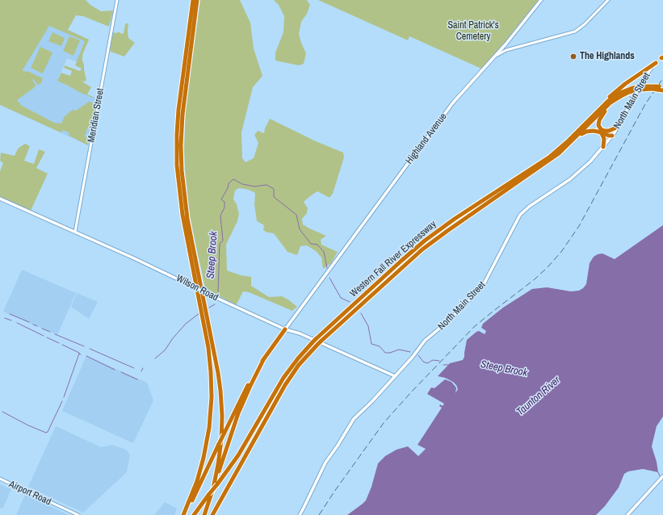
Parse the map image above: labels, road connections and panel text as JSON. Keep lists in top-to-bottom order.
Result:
{
  "streets": {
    "highway": ["Western Fall River Expressway"],
    "main road": ["North Main Street", "Highland Avenue", "Wilson Road"],
    "street": ["Meridian Street", "Airport Road"]
  },
  "crossings": [
    ["North Main Street", "Wilson Road"],
    ["Meridian Street", "Wilson Road"],
    ["Highland Avenue", "Wilson Road"]
  ],
  "water": ["Steep Brook", "Taunton River"],
  "parks": ["Saint Patrick's Cemetery"],
  "places": ["The Highlands"]
}
